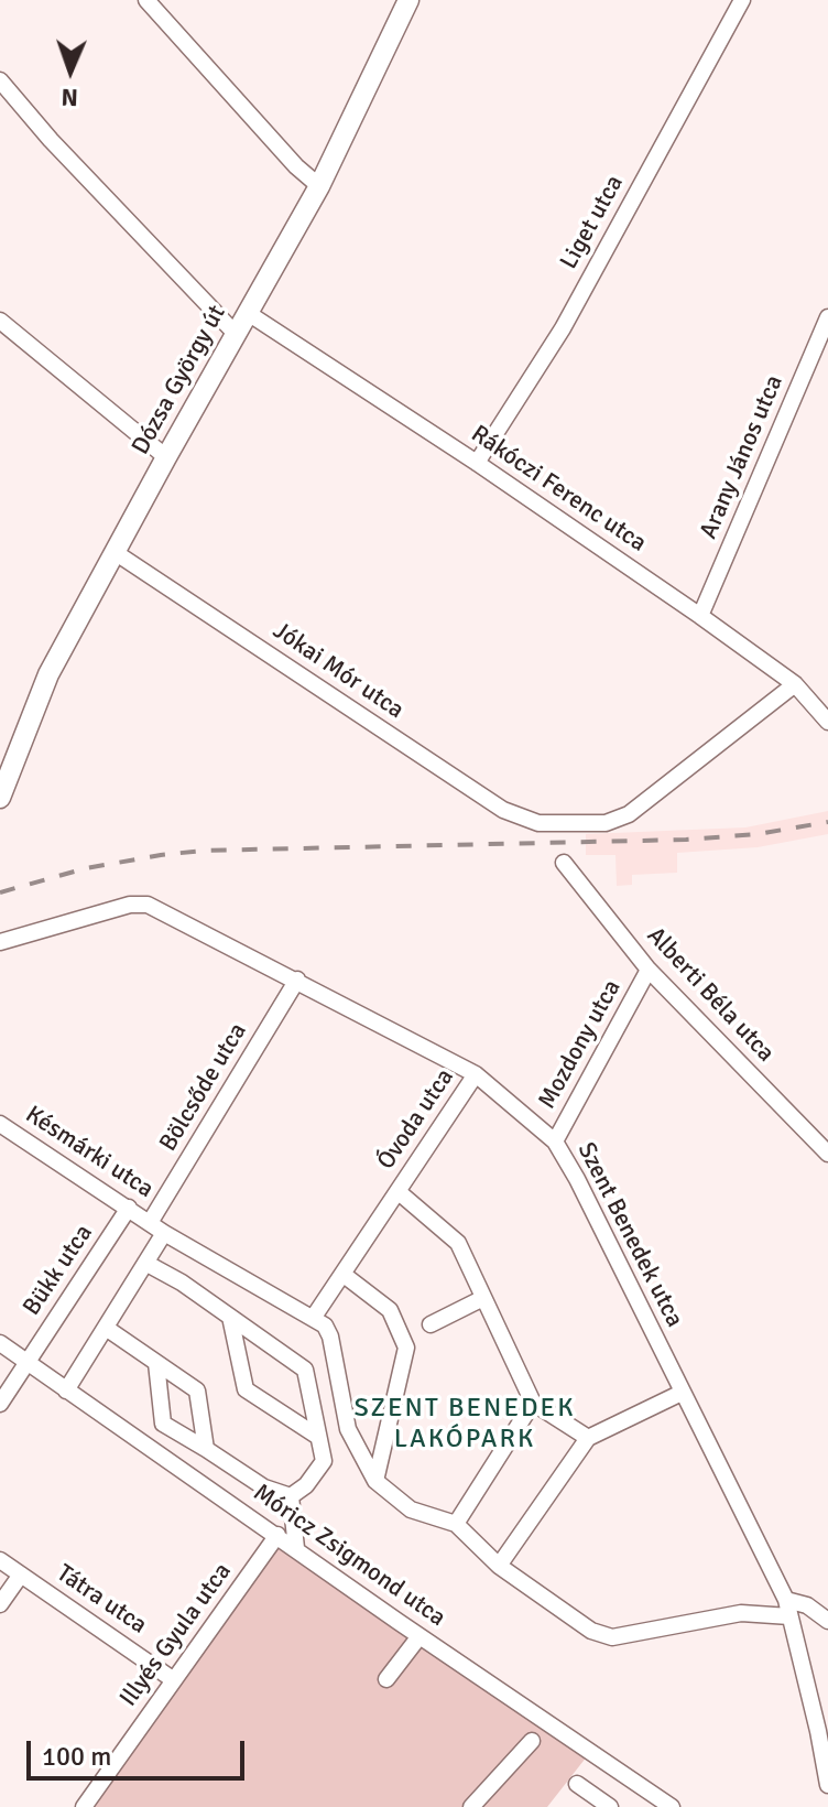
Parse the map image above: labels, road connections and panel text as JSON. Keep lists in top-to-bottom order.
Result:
{
  "streets": {
    "main road": ["Dózsa György út"],
    "street": [
      "Liget utca",
      "Arany János utca",
      "Rákóczi Ferenc utca",
      "Jókai Mór utca",
      "Alberti Béla utca",
      "Mozdony utca",
      "Bölcsőde utca",
      "Óvoda utca",
      "Késmárki utca",
      "Szent Benedek utca",
      "Bükk utca",
      "Móricz Zsigmond utca",
      "Tátra utca",
      "Illyés Gyula utca"
    ]
  },
  "crossings": [
    ["Liget utca", "Rákóczi Ferenc utca"],
    ["Dózsa György út", "Rákóczi Ferenc utca"],
    ["Dózsa György út", "Jókai Mór utca"],
    ["Arany János utca", "Rákóczi Ferenc utca"],
    ["Rákóczi Ferenc utca", "Jókai Mór utca"],
    ["Alberti Béla utca", "Mozdony utca"],
    ["Mozdony utca", "Szent Benedek utca"],
    ["Bölcsőde utca", "Késmárki utca"],
    ["Bölcsőde utca", "Szent Benedek utca"],
    ["Óvoda utca", "Késmárki utca"],
    ["Óvoda utca", "Szent Benedek utca"],
    ["Késmárki utca", "Bükk utca"],
    ["Bükk utca", "Móricz Zsigmond utca"],
    ["Móricz Zsigmond utca", "Illyés Gyula utca"],
    ["Tátra utca", "Illyés Gyula utca"]
  ],
  "districts": ["SZENT BENEDEK LAKÓPARK"],
  "scale_bar": "100 m",
  "north": "bottom"
}
